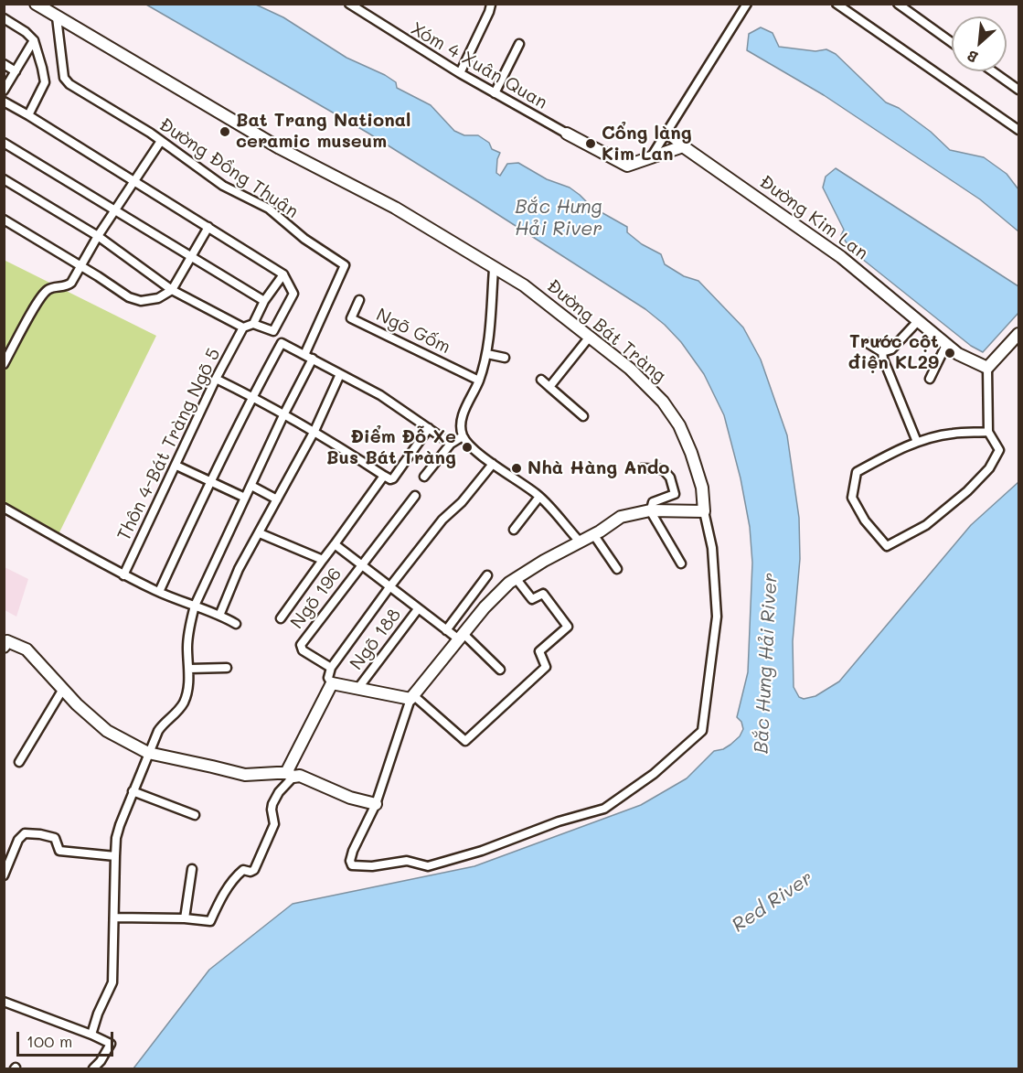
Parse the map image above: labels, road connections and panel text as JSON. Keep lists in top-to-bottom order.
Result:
{
  "streets": {
    "street": [
      "Xóm 4 Xuân Quan",
      "Đường Đồng Thuận",
      "Đường Kim Lan",
      "Ngõ Gốm",
      "Đường Bát Tràng",
      "Thôn 4-Bát Tràng Ngõ 5",
      "Ngõ 196",
      "Ngõ 188"
    ]
  },
  "crossings": [
    ["Đường Đồng Thuận", "Đường Bát Tràng"]
  ],
  "water": ["Bắc Hưng Hải River", "Red River"],
  "places": [
    "Bat Trang National ceramic museum",
    "Cổng làng Kim Lan",
    "Trước cột điện KL29",
    "Điểm Đỗ Xe Bus Bát Tràng",
    "Nhà Hàng Ando"
  ],
  "scale_bar": "100 m",
  "north": "bottom left"
}
